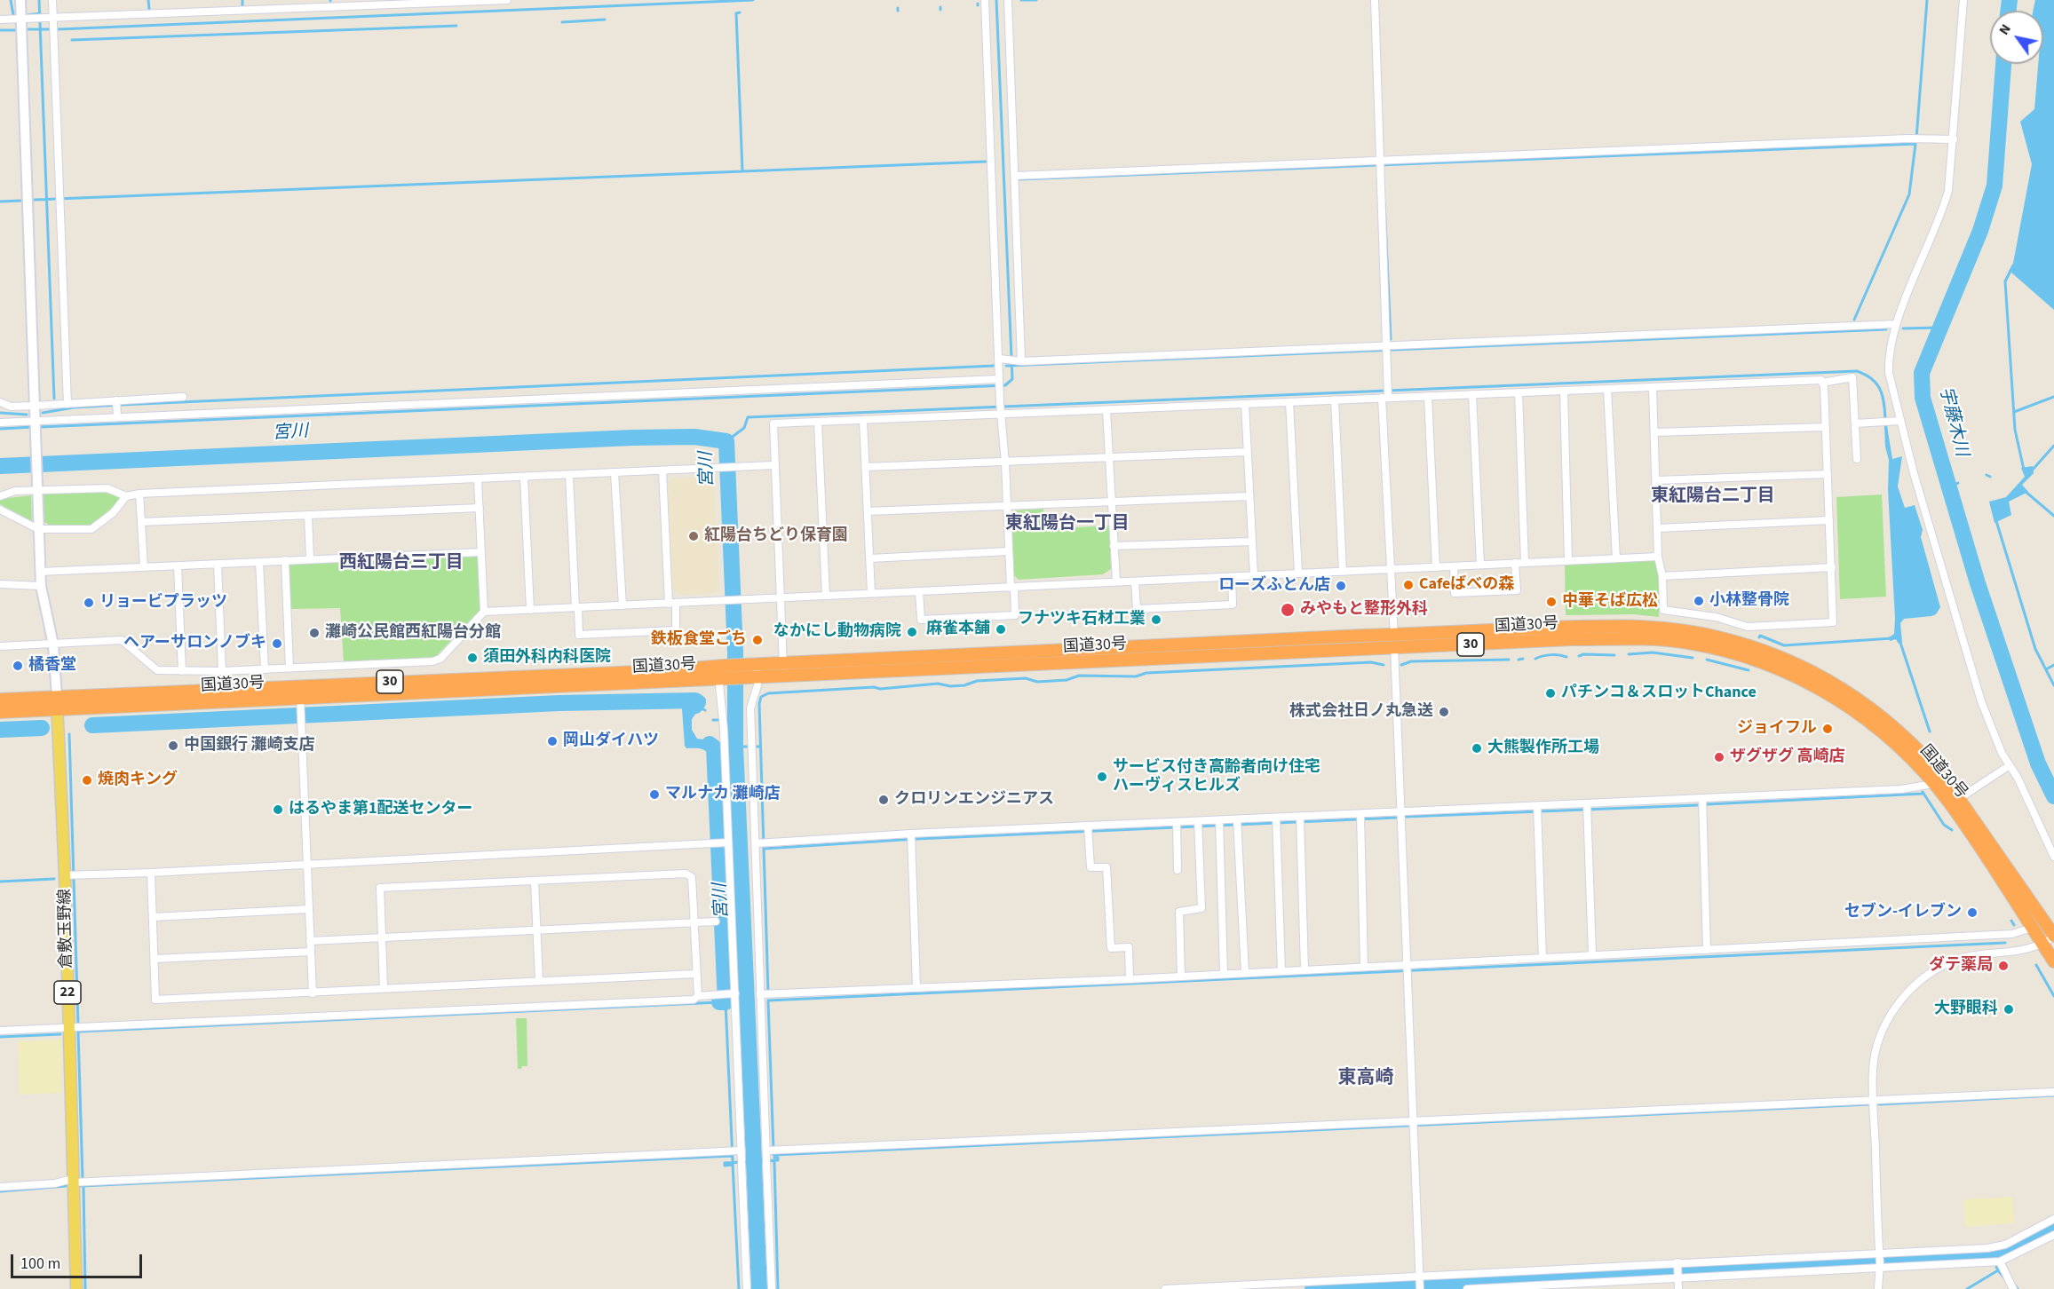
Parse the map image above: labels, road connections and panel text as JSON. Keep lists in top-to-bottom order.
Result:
{
  "streets": {
    "highway": ["国道30号", "30"],
    "main road": ["倉敷玉野線", "22"]
  },
  "crossings": [
    ["国道30号", "倉敷玉野線"]
  ],
  "districts": [
    "東紅陽台二丁目",
    "東紅陽台一丁目",
    "西紅陽台三丁目",
    "東高崎"
  ],
  "water": ["宇藤木川", "宮川"],
  "places": [
    "紅陽台ちどり保育園",
    "Cafeばべの森",
    "ローズふとん店",
    "小林整骨院",
    "中華そば広松",
    "リョービプラッツ",
    "みやもと整形外科",
    "フナツキ石材工業",
    "麻雀本舗",
    "なかにし動物病院",
    "灘崎公民館西紅陽台分館",
    "鉄板食堂ごち",
    "ヘアーサロンノブキ",
    "須田外科内科医院",
    "橘香堂",
    "パチンコ＆スロットChance",
    "株式会社日ノ丸急送",
    "ジョイフル",
    "岡山ダイハツ",
    "中国銀行 灘崎支店",
    "大熊製作所工場",
    "ザグザグ 高崎店",
    "サービス付き高齢者向け住宅 ハーヴィスヒルズ",
    "焼肉キング",
    "マルナカ 灘崎店",
    "クロリンエンジニアス",
    "はるやま第1配送センター",
    "セブン-イレブン",
    "ダテ薬局",
    "大野眼科"
  ],
  "scale_bar": "100 m",
  "north": "top left"
}
